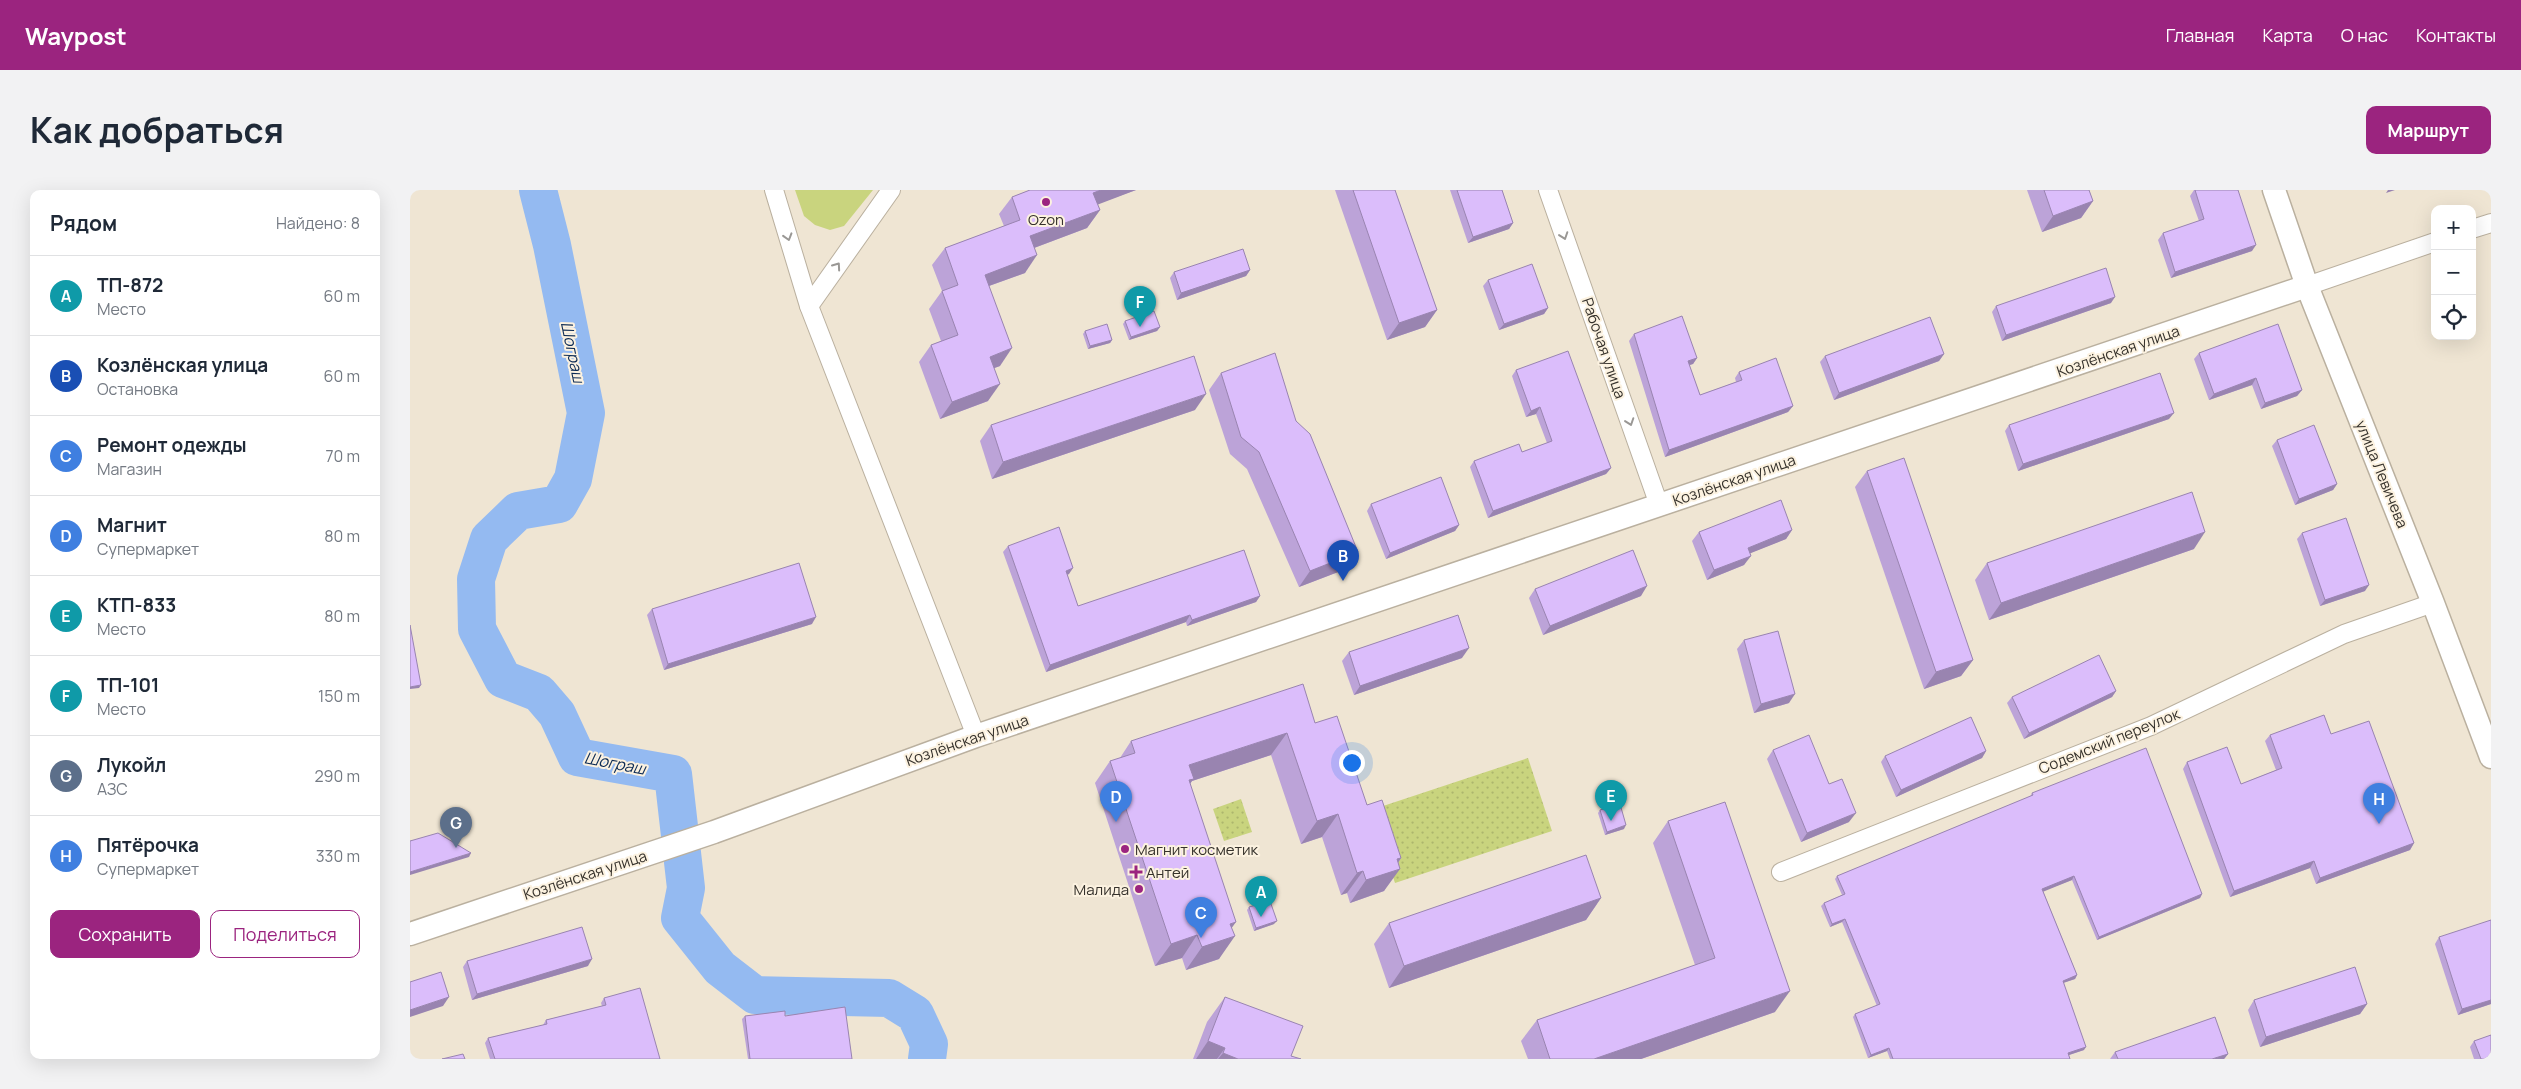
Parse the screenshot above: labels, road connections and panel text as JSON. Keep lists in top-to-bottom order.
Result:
{
  "streets": {
    "street": [
      "Рабочая улица",
      "Козлёнская улица",
      "улица Левичева",
      "Содемский переулок"
    ]
  },
  "crossings": [
    ["Рабочая улица", "Козлёнская улица"],
    ["Козлёнская улица", "улица Левичева"],
    ["улица Левичева", "Содемский переулок"]
  ],
  "one_way": ["Рабочая улица"],
  "water": ["Шограш"],
  "places": {
    "other": ["Ozon", "Магнит косметик", "Малида"],
    "health": ["Антей"]
  },
  "page": {
    "header": "Waypost",
    "nav": [
      "Главная",
      "Карта",
      "О нас",
      "Контакты"
    ],
    "title": "Как добраться",
    "buttons": [
      "Маршрут",
      ["Сохранить", "Поделиться"]
    ],
    "heading": ["Рядом", "Найдено: 8"],
    "map_buttons": ["+", "−"],
    "list": [
      {
        "mark": "A",
        "name": "ТП-872",
        "note": "Место",
        "value": "60 m"
      },
      {
        "mark": "B",
        "name": "Козлёнская улица",
        "note": "Остановка",
        "value": "60 m"
      },
      {
        "mark": "C",
        "name": "Ремонт одежды",
        "note": "Магазин",
        "value": "70 m"
      },
      {
        "mark": "D",
        "name": "Магнит",
        "note": "Супермаркет",
        "value": "80 m"
      },
      {
        "mark": "E",
        "name": "КТП-833",
        "note": "Место",
        "value": "80 m"
      },
      {
        "mark": "F",
        "name": "ТП-101",
        "note": "Место",
        "value": "150 m"
      },
      {
        "mark": "G",
        "name": "Лукойл",
        "note": "АЗС",
        "value": "290 m"
      },
      {
        "mark": "H",
        "name": "Пятёрочка",
        "note": "Супермаркет",
        "value": "330 m"
      }
    ],
    "pins": [
      "F",
      "B",
      "E",
      "D",
      "H",
      "G",
      "A",
      "C"
    ]
  }
}
